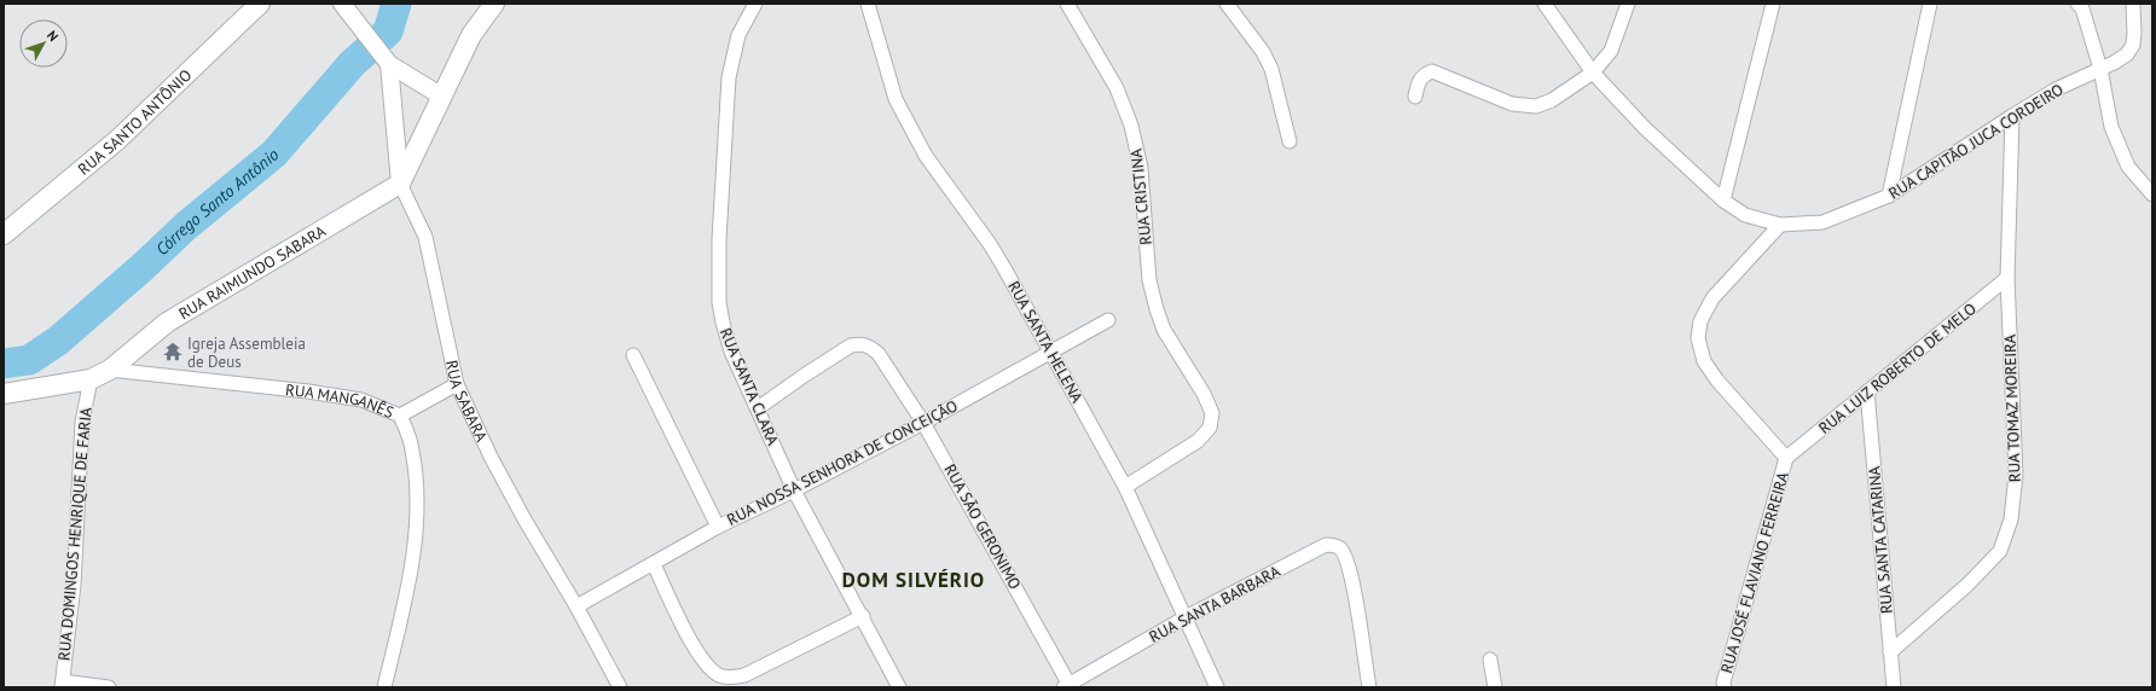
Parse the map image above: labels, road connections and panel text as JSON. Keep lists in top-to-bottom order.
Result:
{
  "streets": {
    "main road": ["RUA SANTO ANTÔNIO", "RUA RAIMUNDO SABARA"],
    "street": [
      "RUA CAPITÃO JUCA CORDEIRO",
      "RUA CRISTINA",
      "RUA SANTA HELENA",
      "RUA LUIZ ROBERTO DE MELO",
      "RUA SANTA CLARA",
      "RUA SABARA",
      "RUA MANGANÊS",
      "RUA TOMAZ MOREIRA",
      "RUA NOSSA SENHORA DE CONCEIÇÃO",
      "RUA SÃO GERONIMO",
      "RUA DOMINGOS HENRIQUE DE FARIA",
      "RUA SANTA CATARINA",
      "RUA JOSÉ FLAVIANO FERREIRA",
      "RUA SANTA BARBARA"
    ]
  },
  "crossings": [
    ["RUA CAPITÃO JUCA CORDEIRO", "RUA TOMAZ MOREIRA"],
    ["RUA CRISTINA", "RUA SANTA HELENA"],
    ["RUA RAIMUNDO SABARA", "RUA SABARA"],
    ["RUA RAIMUNDO SABARA", "RUA MANGANÊS"],
    ["RUA SANTA HELENA", "RUA NOSSA SENHORA DE CONCEIÇÃO"],
    ["RUA SANTA HELENA", "RUA SANTA BARBARA"],
    ["RUA LUIZ ROBERTO DE MELO", "RUA TOMAZ MOREIRA"],
    ["RUA LUIZ ROBERTO DE MELO", "RUA SANTA CATARINA"],
    ["RUA LUIZ ROBERTO DE MELO", "RUA JOSÉ FLAVIANO FERREIRA"],
    ["RUA SANTA CLARA", "RUA NOSSA SENHORA DE CONCEIÇÃO"],
    ["RUA SANTA CLARA", "RUA SÃO GERONIMO"],
    ["RUA SABARA", "RUA NOSSA SENHORA DE CONCEIÇÃO"],
    ["RUA TOMAZ MOREIRA", "RUA SANTA CATARINA"],
    ["RUA NOSSA SENHORA DE CONCEIÇÃO", "RUA SÃO GERONIMO"],
    ["RUA SÃO GERONIMO", "RUA SANTA BARBARA"]
  ],
  "districts": ["DOM SILVÉRIO"],
  "water": ["Córrego Santo Antônio"],
  "places": {
    "temple": ["Igreja Assembleia de Deus"]
  },
  "north": "top right"
}
